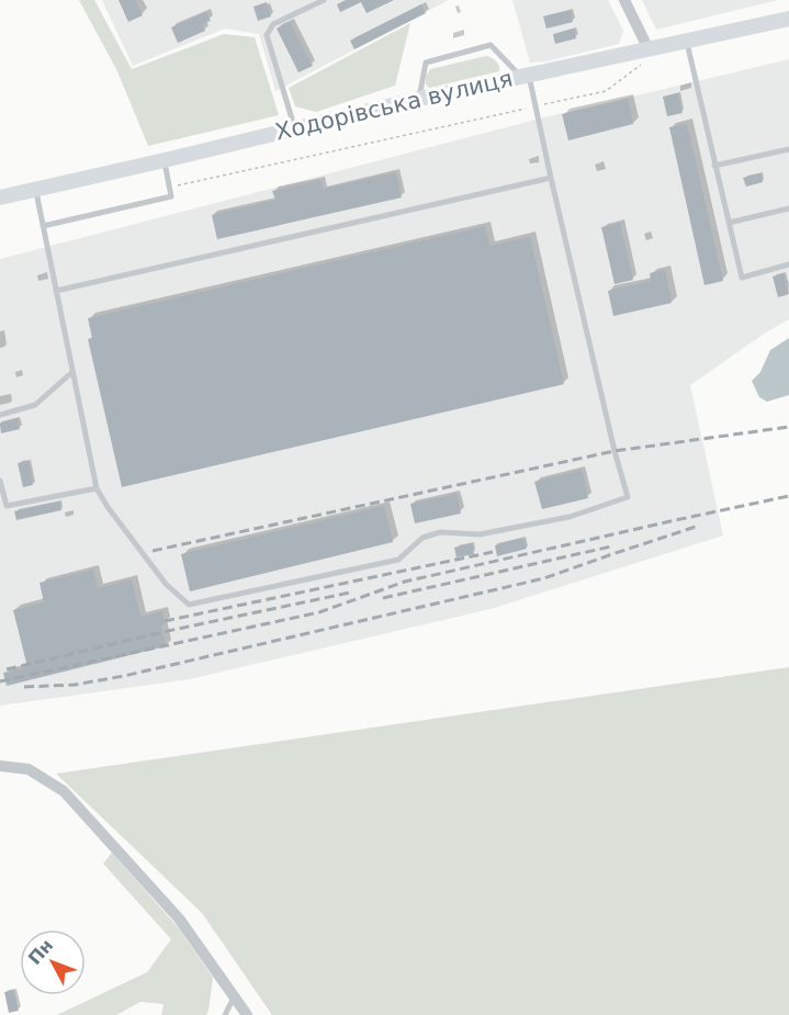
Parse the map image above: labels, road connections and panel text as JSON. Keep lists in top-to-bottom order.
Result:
{
  "streets": {
    "main road": ["Ходорівська вулиця"]
  },
  "north": "top left"
}
